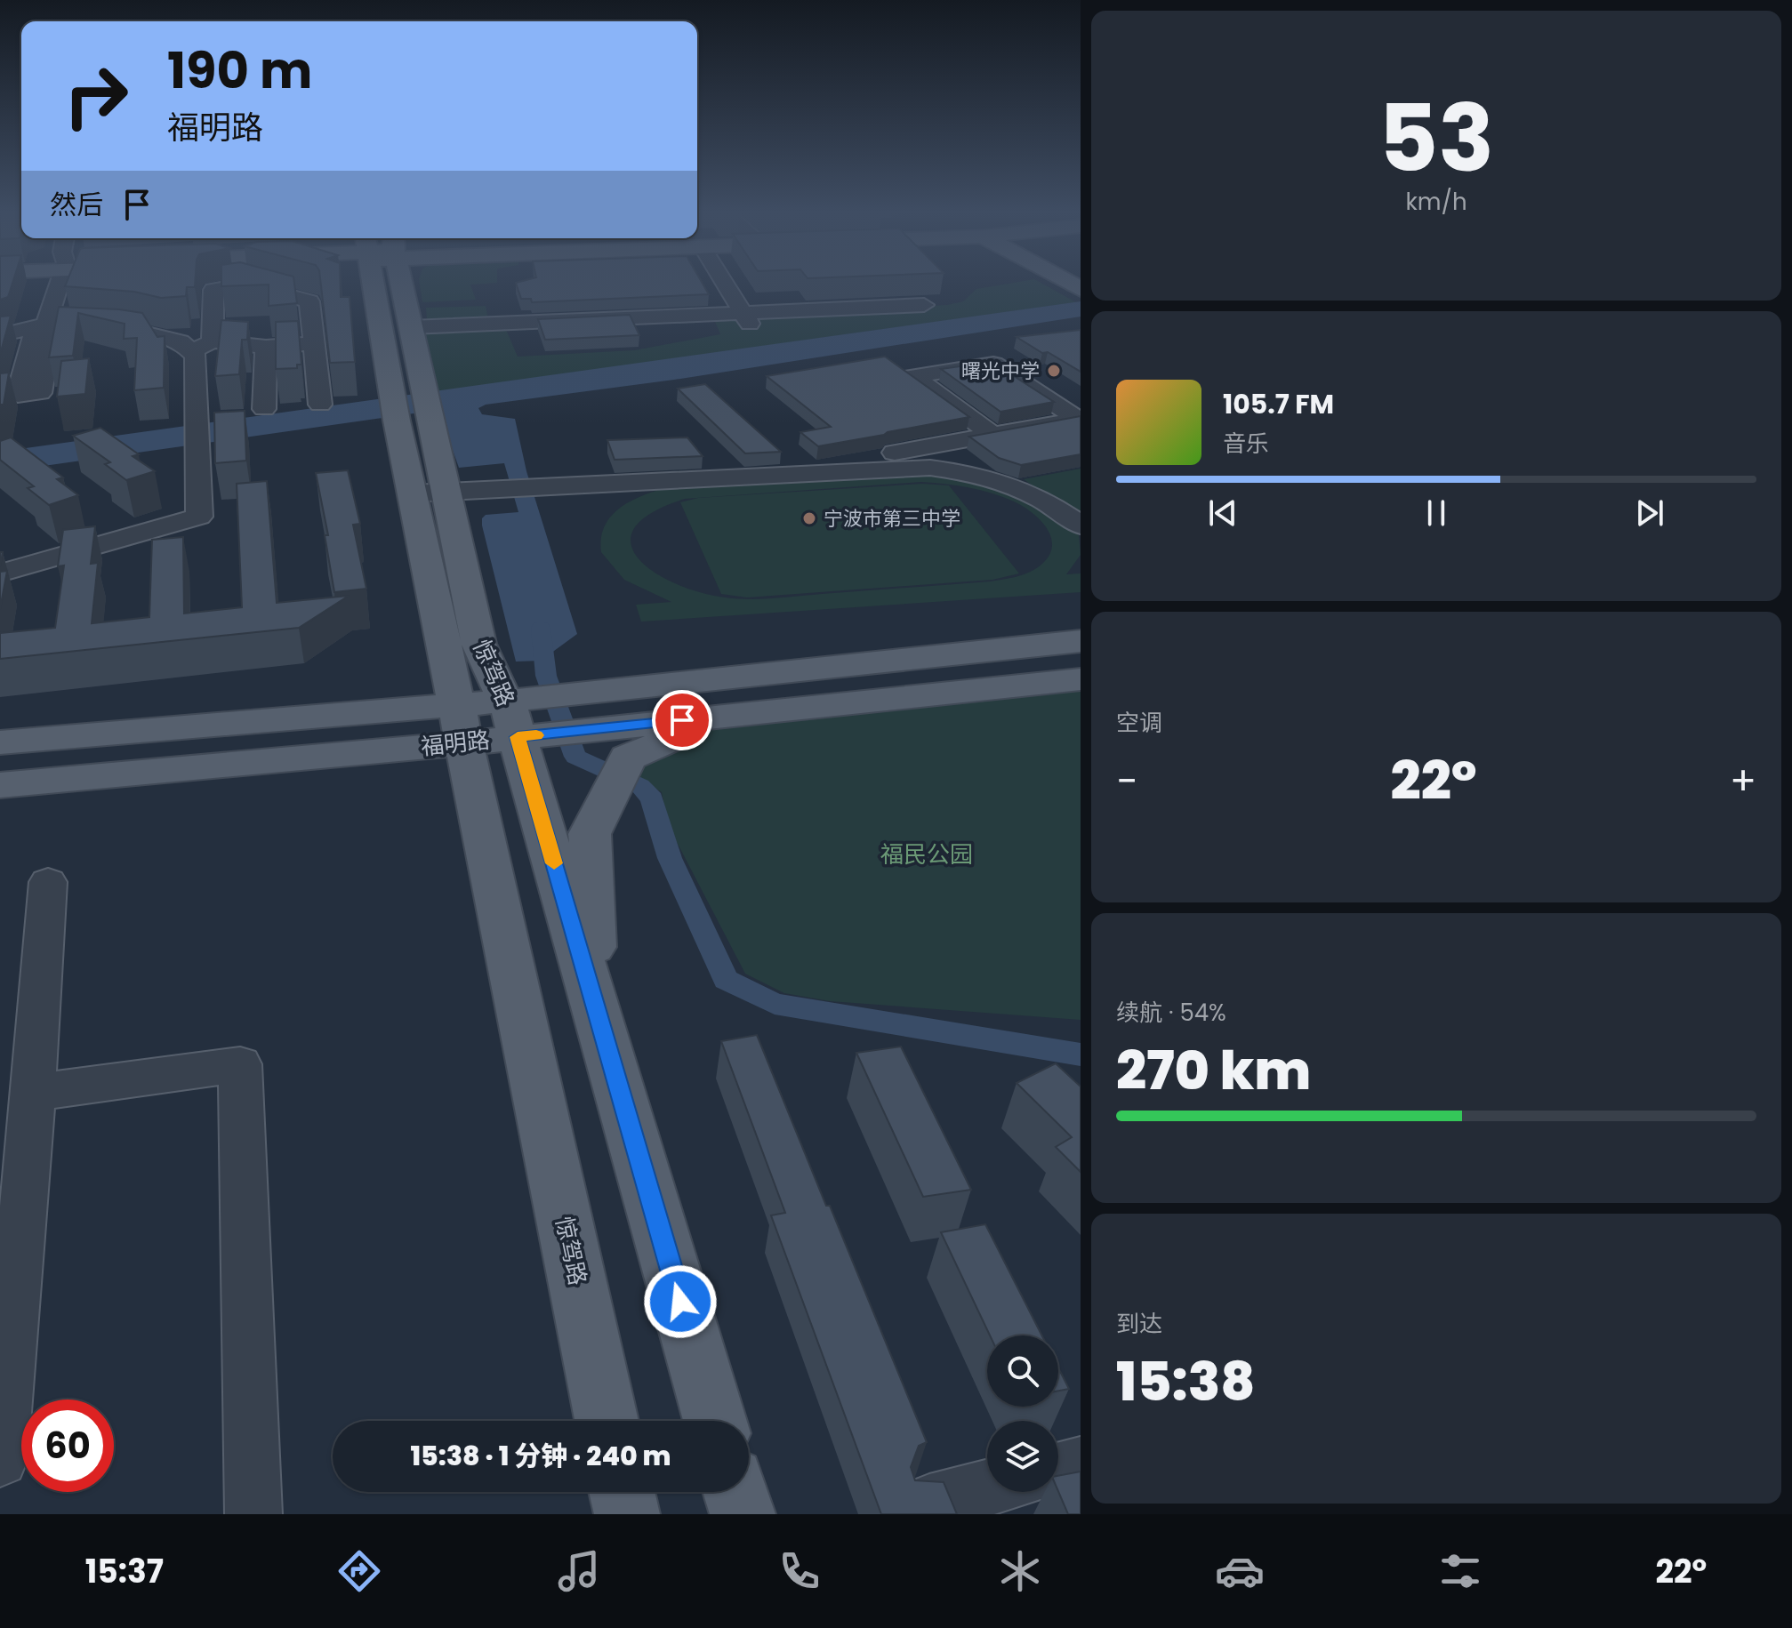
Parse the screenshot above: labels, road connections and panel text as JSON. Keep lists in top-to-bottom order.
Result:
{
  "streets": {
    "main road": ["惊驾路", "福明路"]
  },
  "crossings": [
    ["惊驾路", "福明路"]
  ],
  "parks": ["福民公园"],
  "places": ["曙光中学", "宁波市第三中学"],
  "page": {
    "tile": [
      ["53", "km/h"],
      "空调",
      ["续航 · 54%", "270 km"],
      ["到达", "15:38"]
    ],
    "turn": ["190 m", "福明路"],
    "then": "然后",
    "song": ["105.7 FM", "音乐"],
    "heat": ["−", "22°", "+"],
    "limit": "60",
    "trip": "15:38 · 1 分钟 · 240 m",
    "tabs": ["15:37", "22°"]
  }
}
